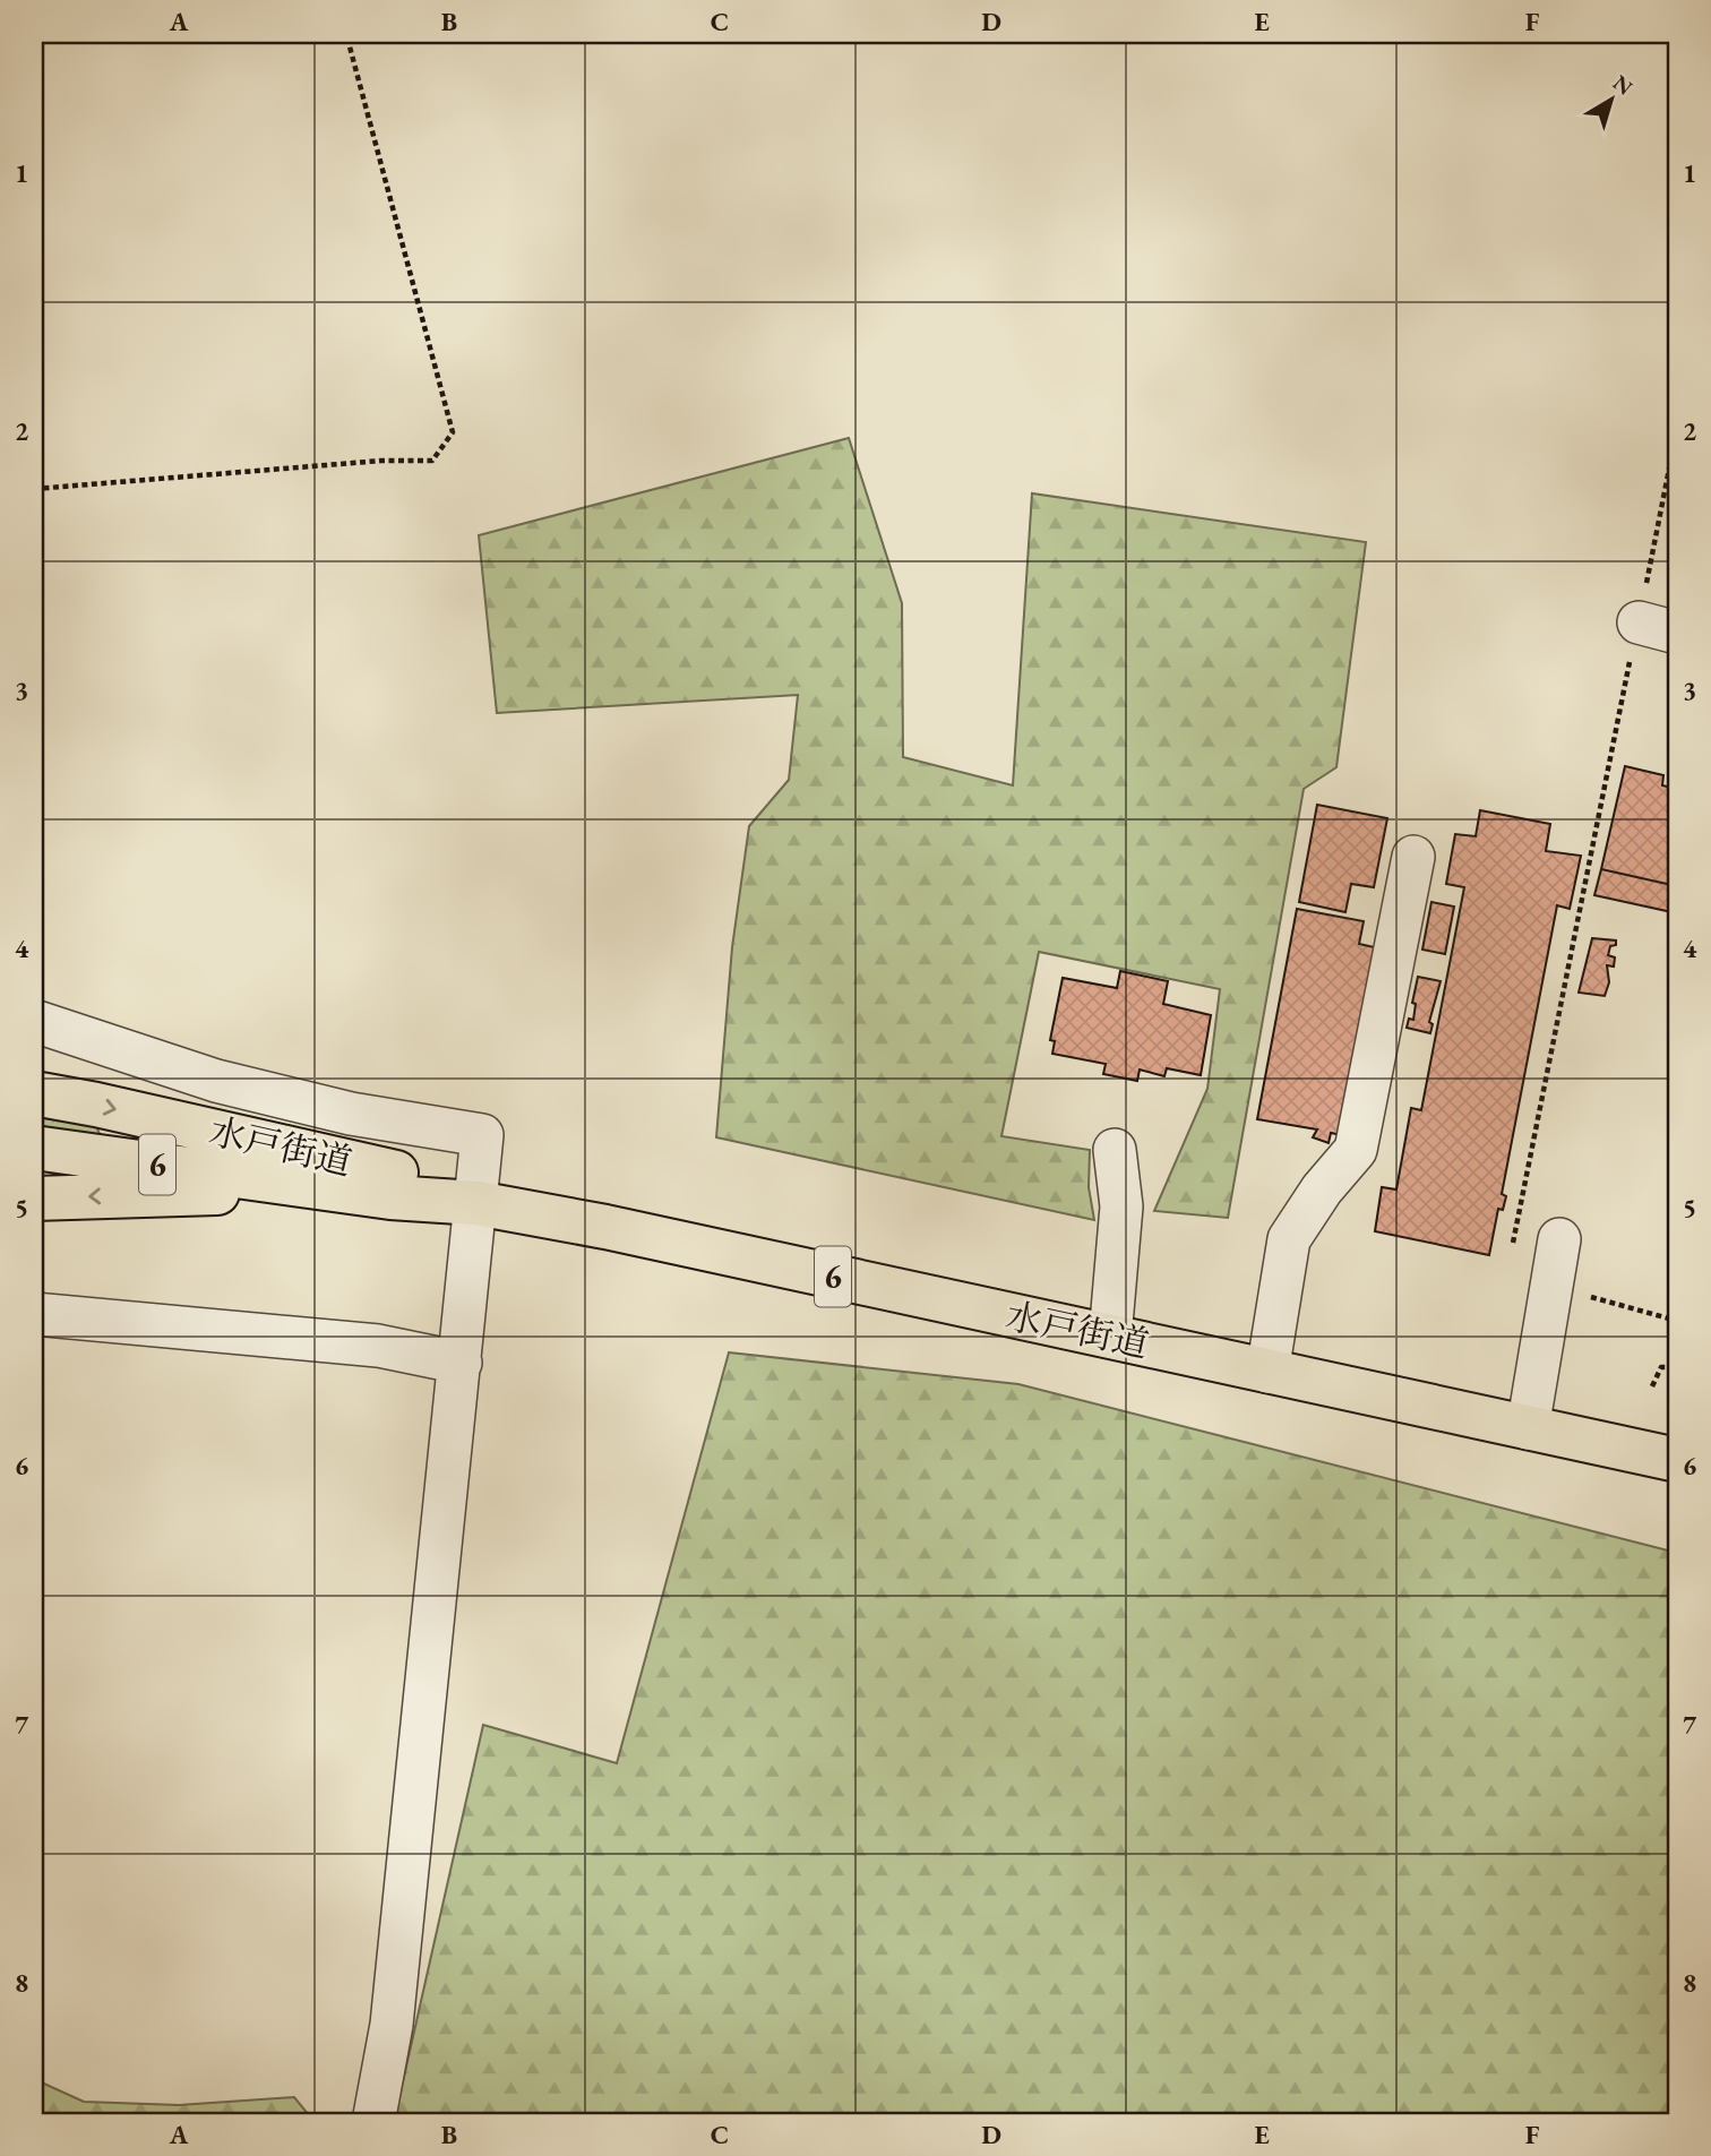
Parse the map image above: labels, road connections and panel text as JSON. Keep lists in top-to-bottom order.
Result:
{
  "streets": {
    "highway": ["水戸街道", "6"]
  },
  "north": "top right",
  "grid": {
    "columns": [
      "A",
      "B",
      "C",
      "D",
      "E",
      "F"
    ],
    "rows": [
      "1",
      "2",
      "3",
      "4",
      "5",
      "6",
      "7",
      "8"
    ]
  }
}
